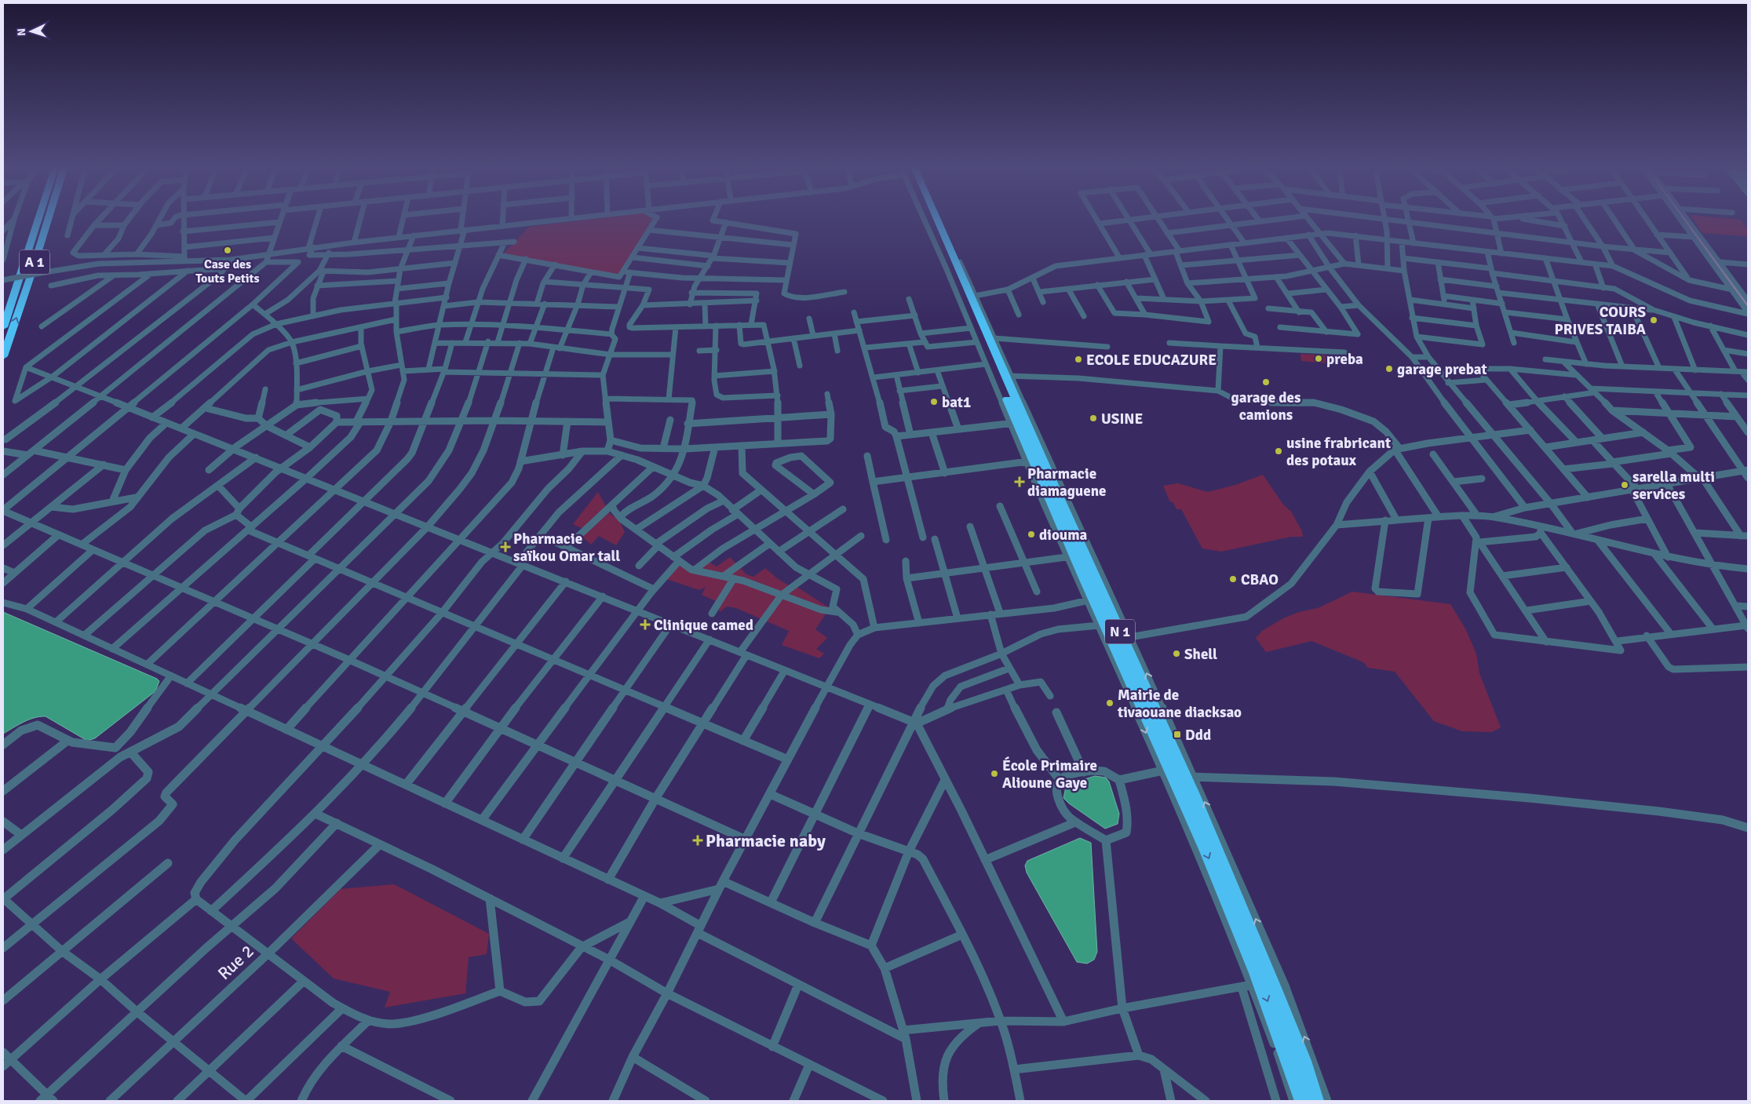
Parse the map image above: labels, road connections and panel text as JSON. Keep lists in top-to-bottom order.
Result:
{
  "streets": {
    "highway": ["A 1", "N 1"],
    "street": ["Rue 2"]
  },
  "places": {
    "other": [
      "Case des Touts Petits",
      "COURS PRIVES TAIBA",
      "preba",
      "ECOLE EDUCAZURE",
      "garage prebat",
      "garage des camions",
      "bat1",
      "USINE",
      "usine frabricant des potaux",
      "sarella multi services",
      "diouma",
      "CBAO",
      "Shell",
      "Mairie de tivaouane diacksao",
      "École Primaire Alioune Gaye"
    ],
    "health": [
      "Pharmacie diamaguene",
      "Pharmacie saïkou Omar tall",
      "Clinique camed",
      "Pharmacie naby"
    ],
    "transit": ["Ddd"]
  },
  "north": "left"
}
